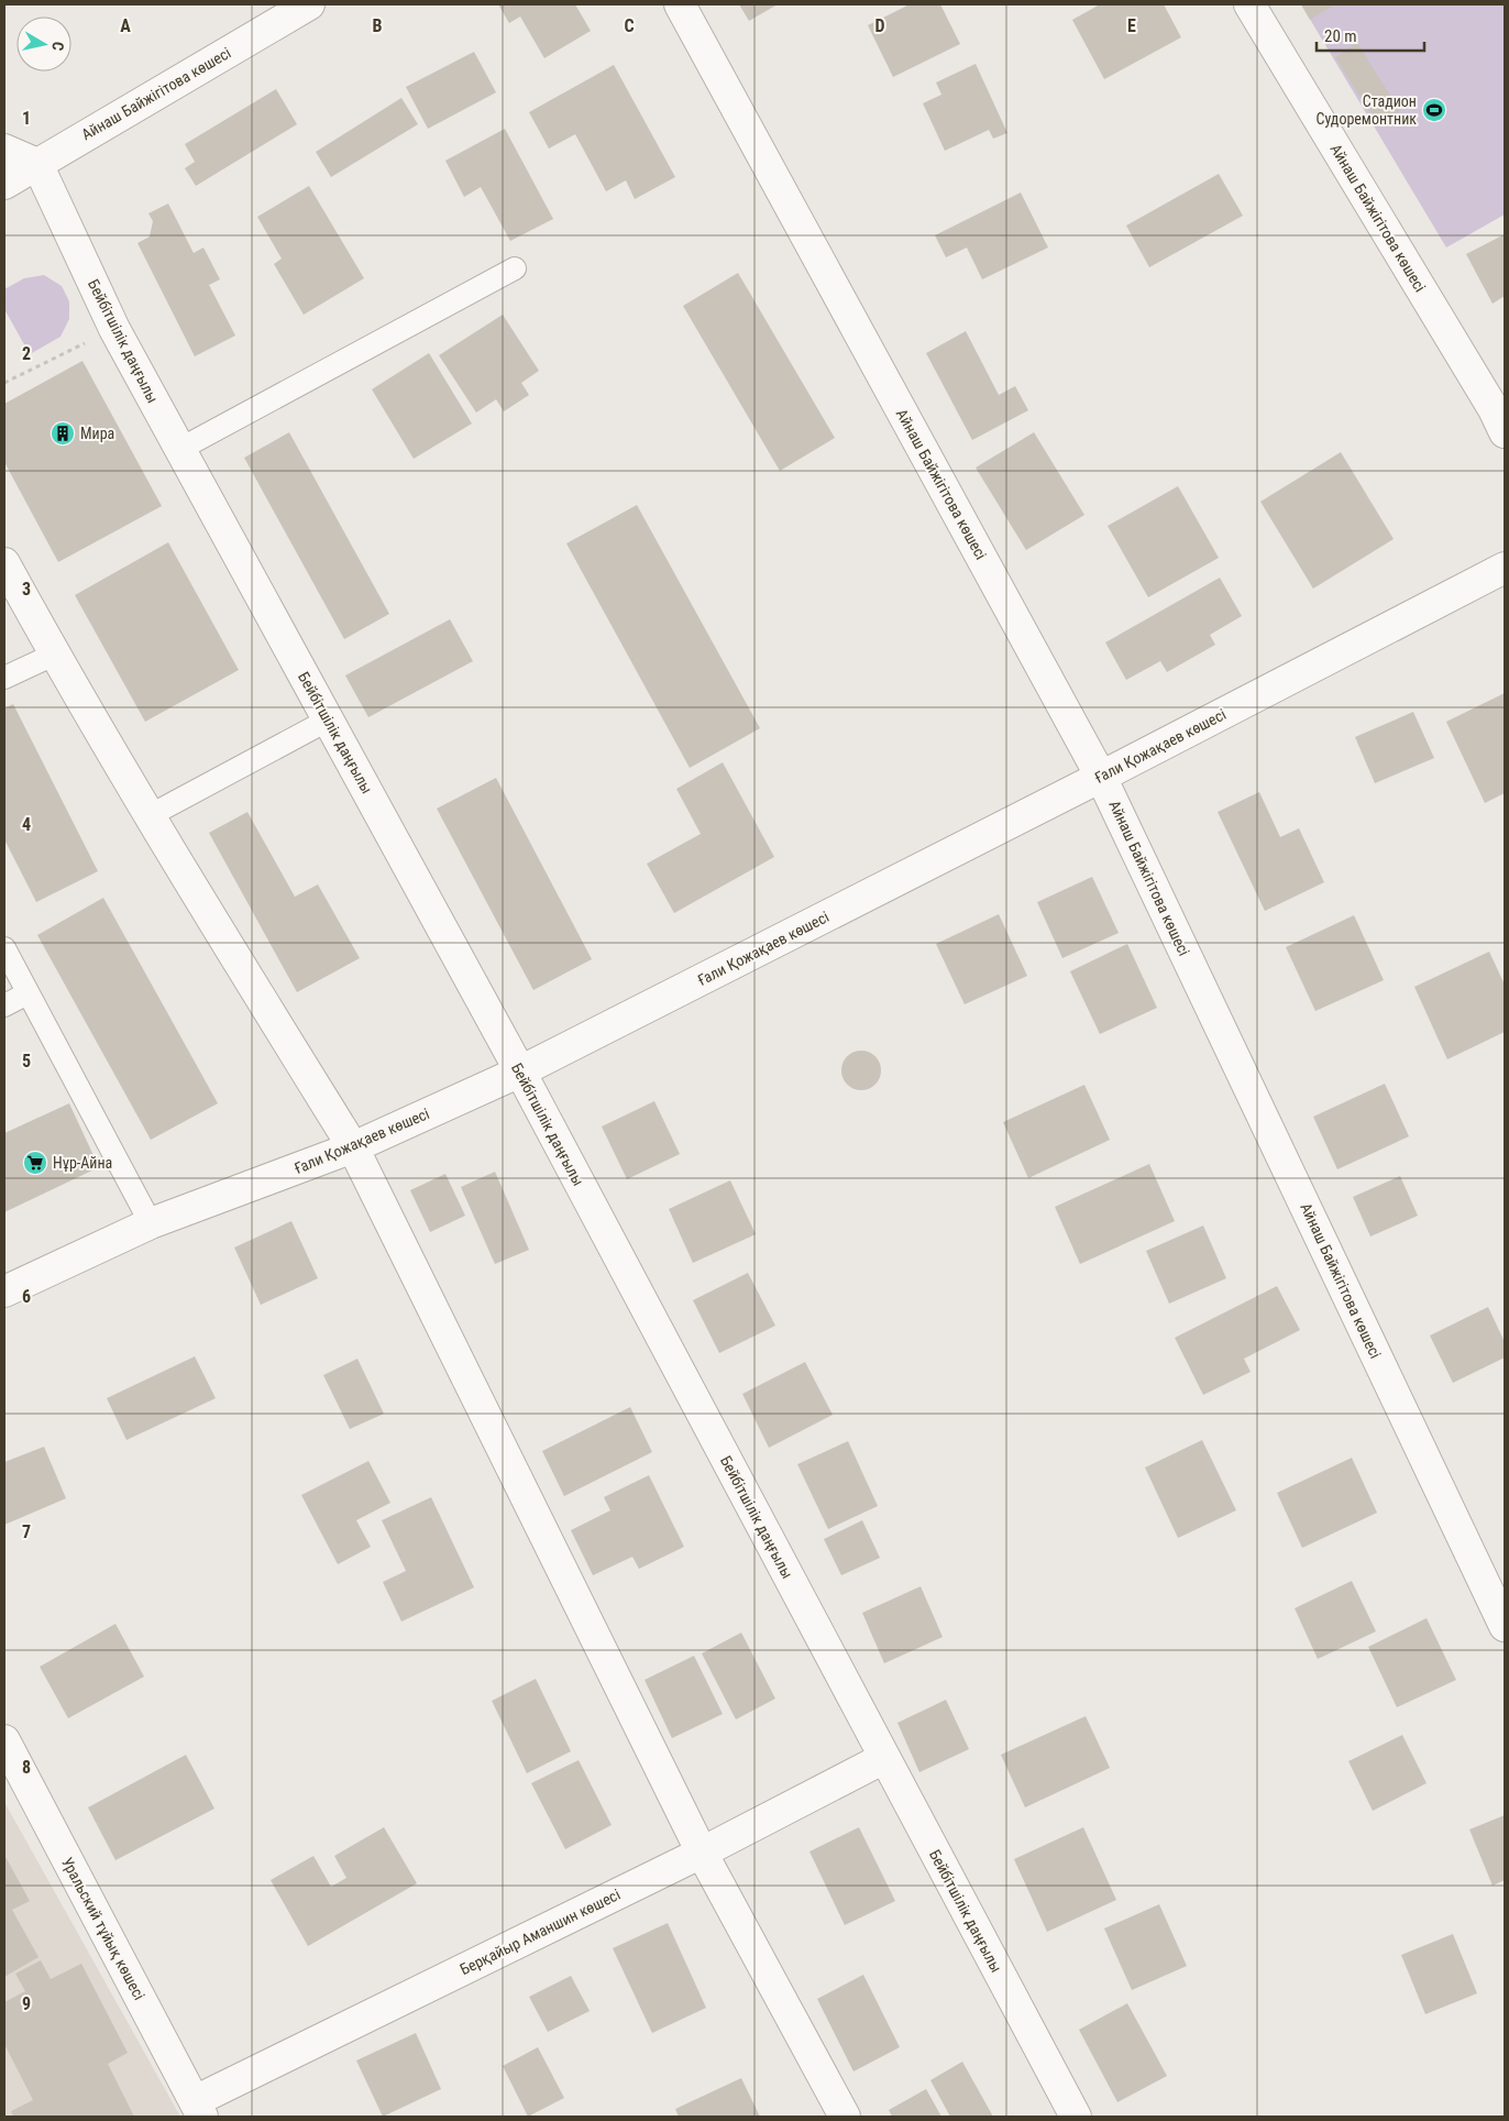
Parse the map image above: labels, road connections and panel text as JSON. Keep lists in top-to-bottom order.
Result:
{
  "streets": {
    "street": [
      "Айнаш Байжігітова көшесі",
      "Бейбітшілік даңғылы",
      "Ғали Қожақаев көшесі",
      "Уральский тұйық көшесі",
      "Берқайыр Аманшин көшесі"
    ]
  },
  "crossings": [
    ["Айнаш Байжігітова көшесі", "Бейбітшілік даңғылы"],
    ["Айнаш Байжігітова көшесі", "Ғали Қожақаев көшесі"],
    ["Бейбітшілік даңғылы", "Ғали Қожақаев көшесі"],
    ["Бейбітшілік даңғылы", "Берқайыр Аманшин көшесі"],
    ["Уральский тұйық көшесі", "Берқайыр Аманшин көшесі"]
  ],
  "places": {
    "sports": ["Стадион Судоремонтник"],
    "building": ["Мира"],
    "supermarket": ["Нұр-Айна"]
  },
  "scale_bar": "20 m",
  "north": "right",
  "grid": {
    "columns": [
      "A",
      "B",
      "C",
      "D",
      "E"
    ],
    "rows": [
      "1",
      "2",
      "3",
      "4",
      "5",
      "6",
      "7",
      "8",
      "9"
    ]
  }
}
